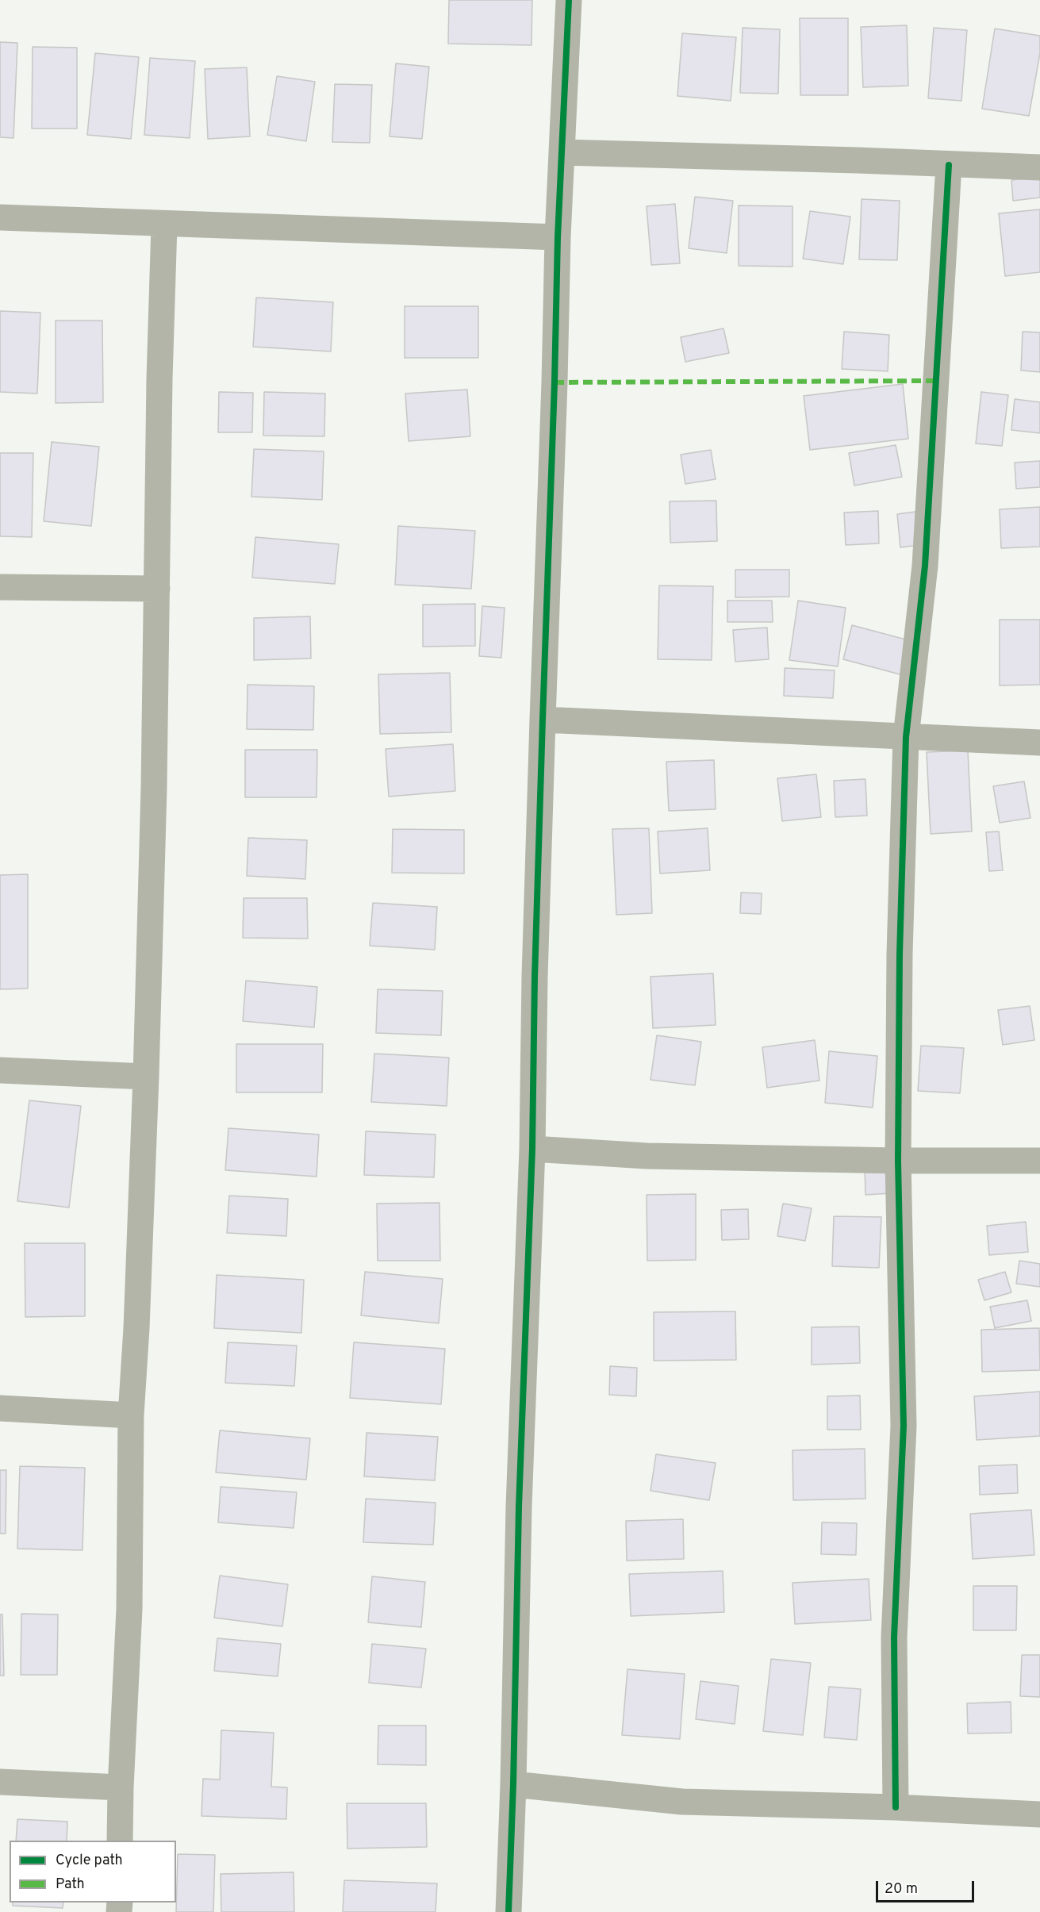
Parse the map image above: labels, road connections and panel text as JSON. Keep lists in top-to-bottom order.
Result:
{
  "legend": ["Cycle path", "Path"],
  "scale_bar": "20 m"
}
